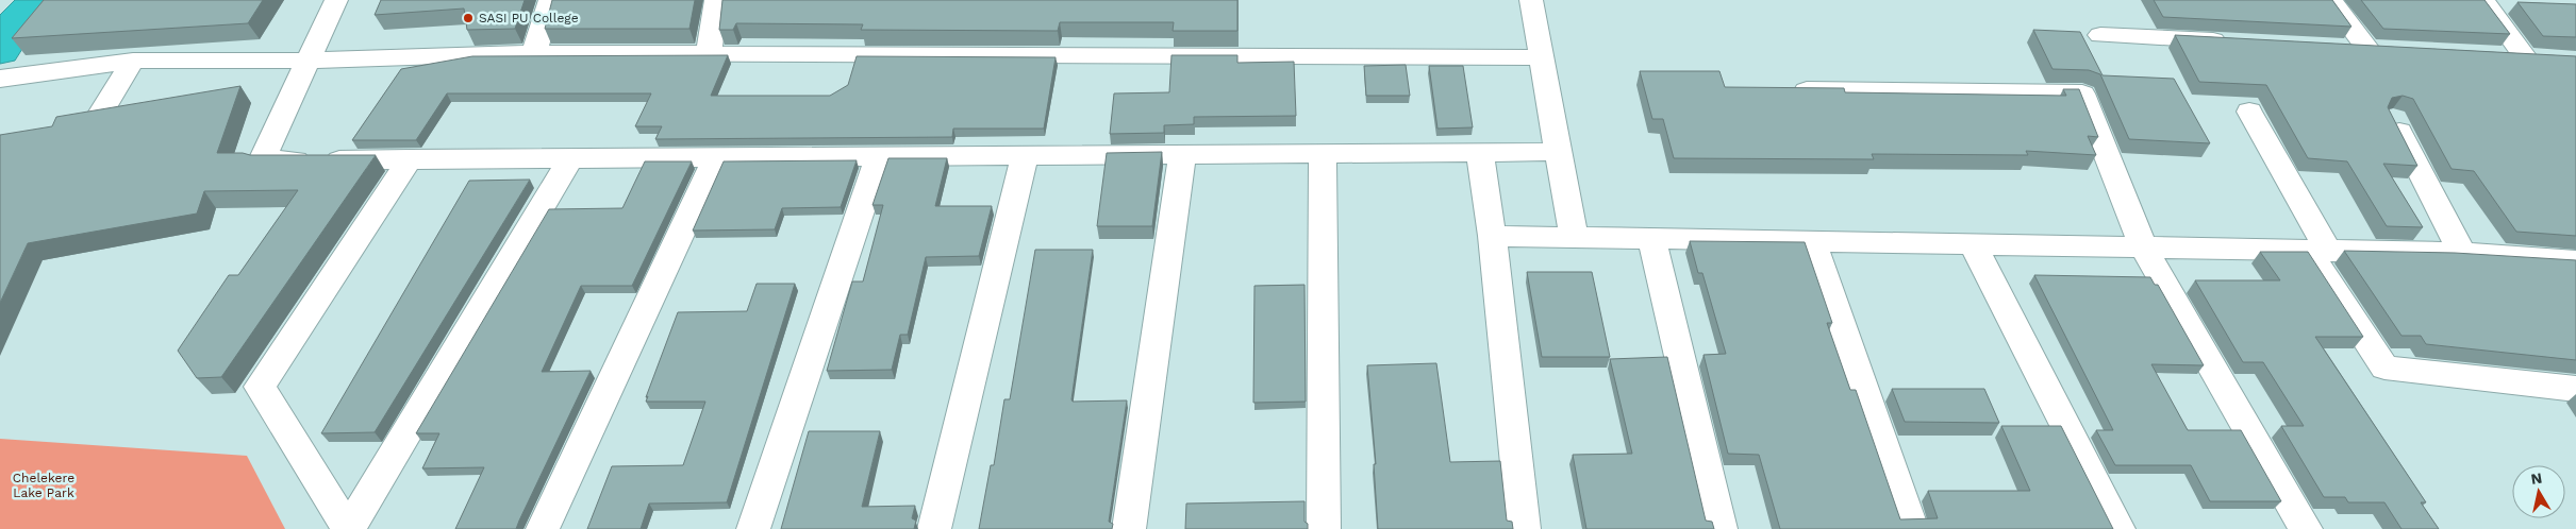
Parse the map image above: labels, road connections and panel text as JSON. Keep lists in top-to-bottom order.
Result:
{
  "parks": ["Chelekere Lake Park"],
  "places": ["SASI PU College"],
  "north": "top"
}
